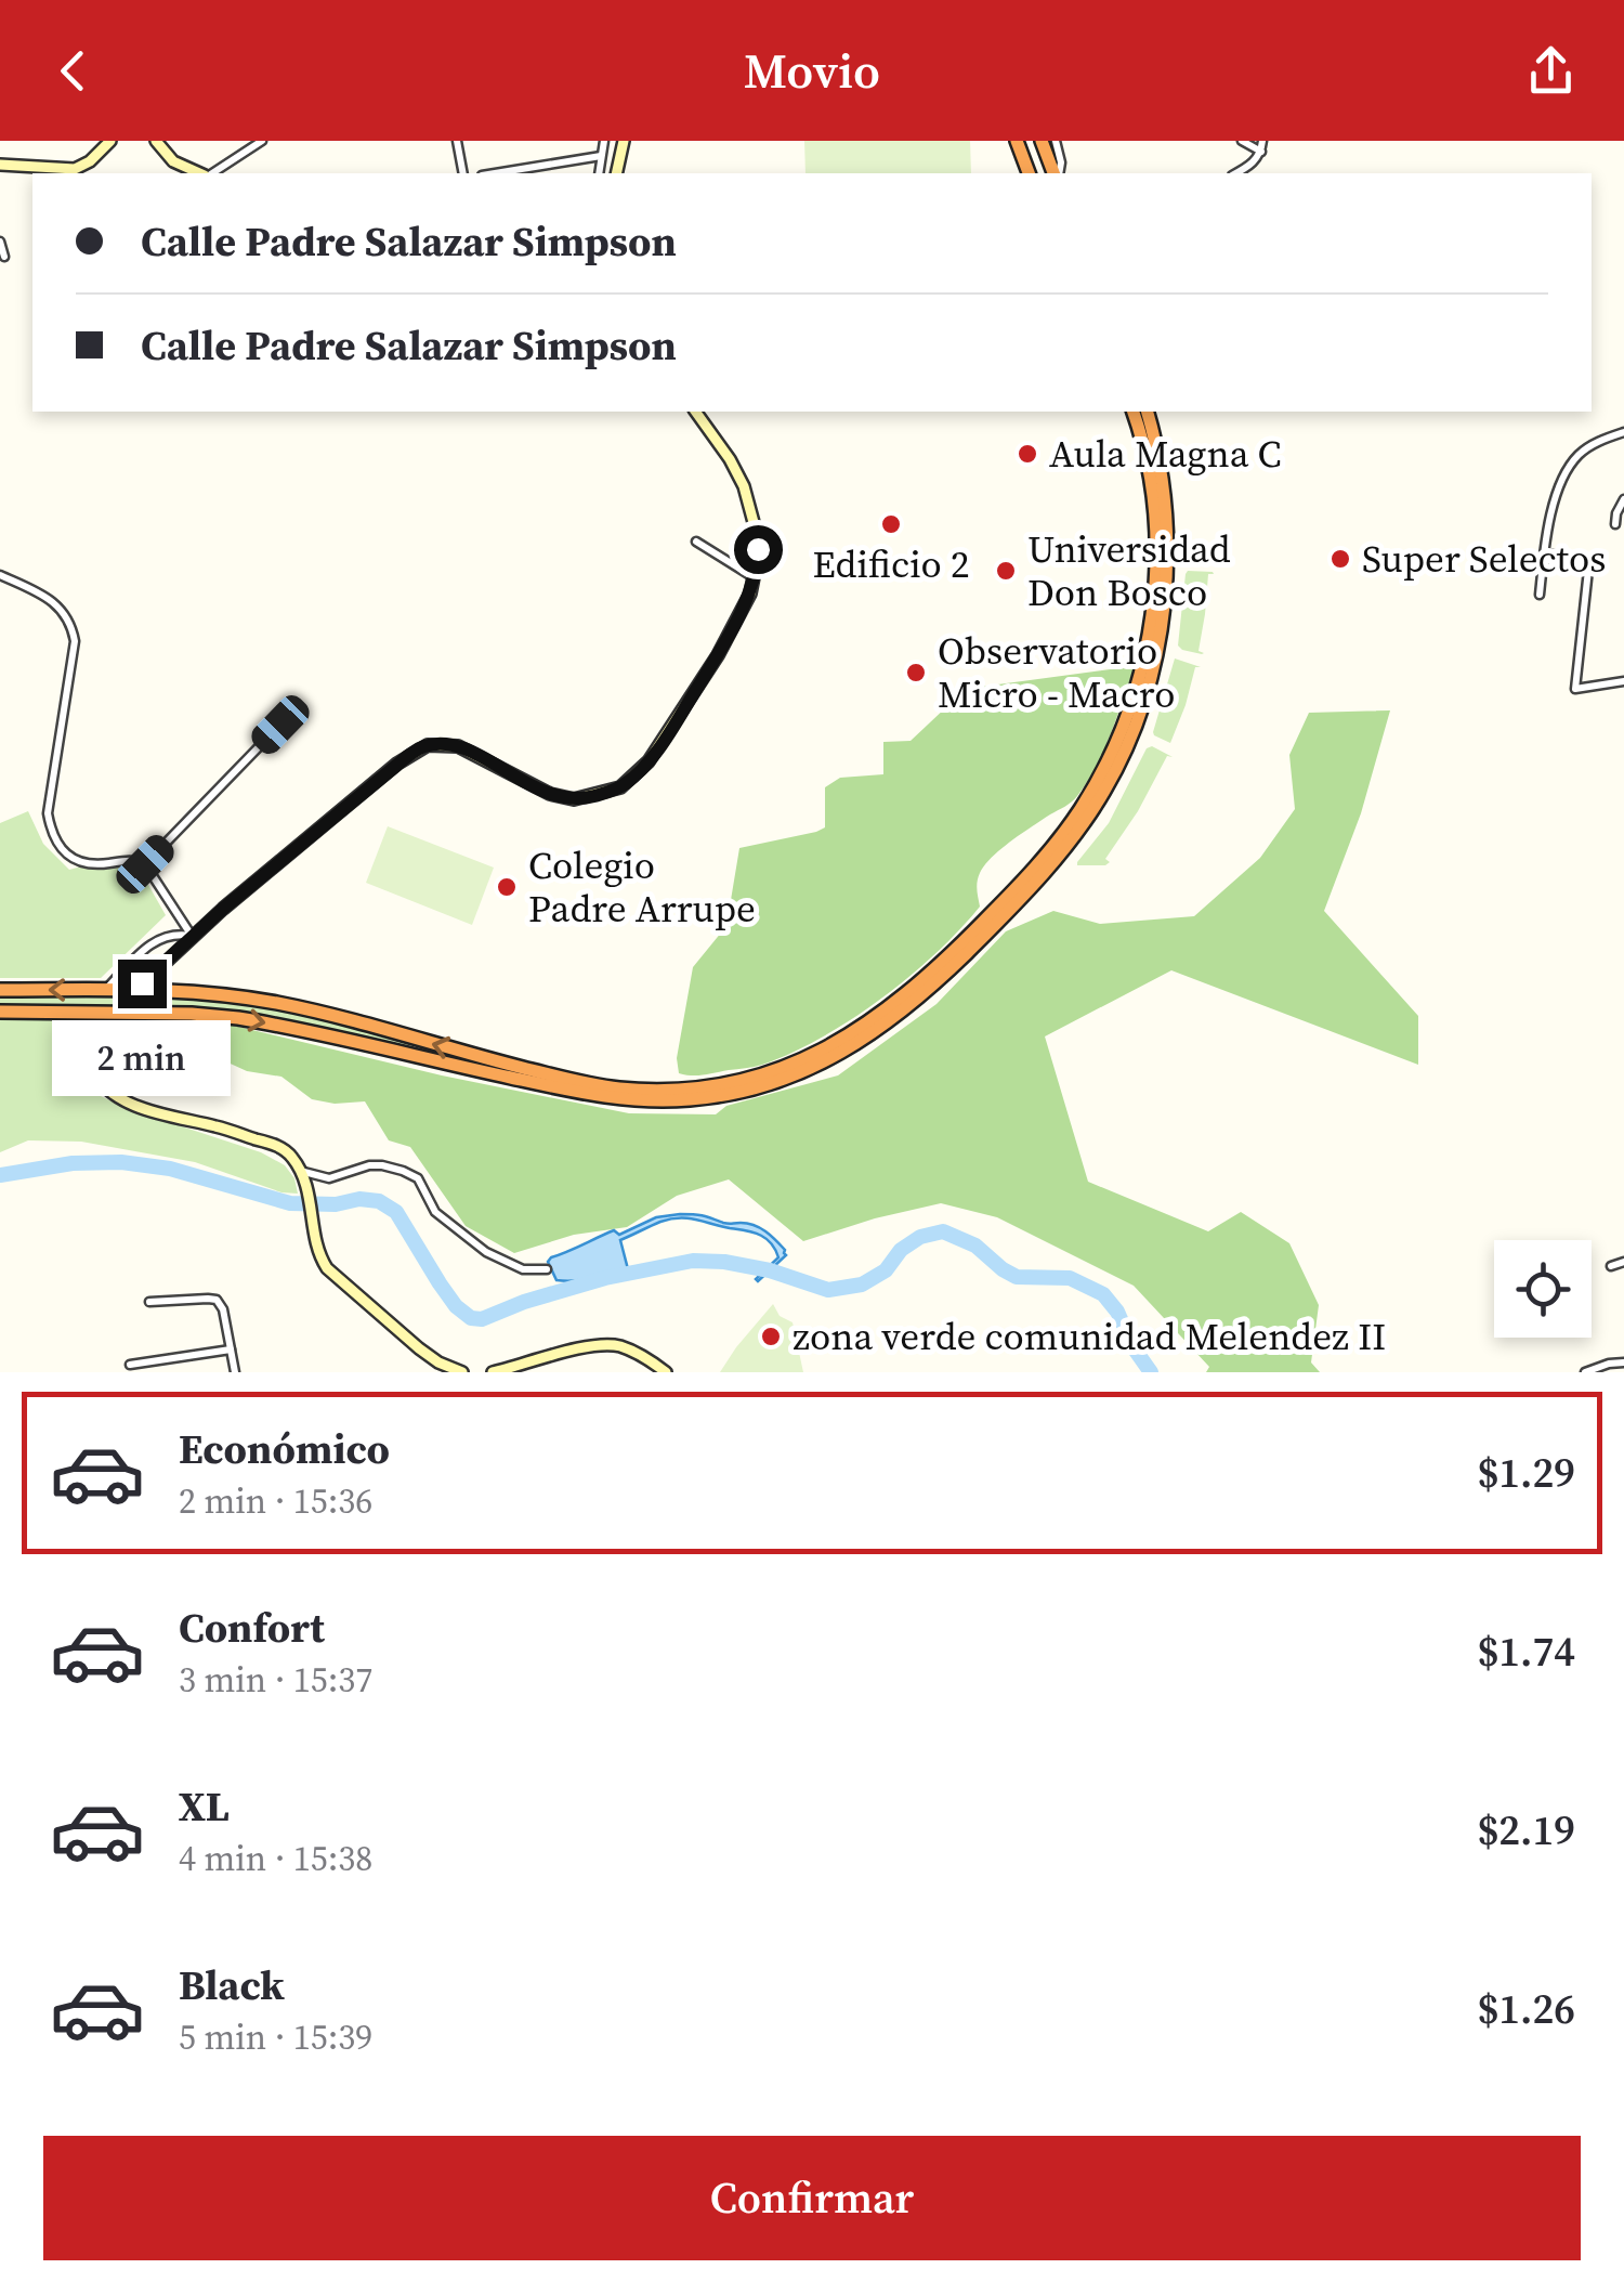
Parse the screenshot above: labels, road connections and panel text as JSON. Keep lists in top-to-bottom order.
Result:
{
  "places": [
    "Aula Magna C",
    "Edificio 2",
    "Super Selectos",
    "Universidad Don Bosco",
    "Observatorio Micro - Macro",
    "Colegio Padre Arrupe",
    "zona verde comunidad Melendez II"
  ],
  "page": {
    "header": "Movio",
    "banner": ["Calle Padre Salazar Simpson", "Calle Padre Salazar Simpson"],
    "bubble": "2 min",
    "list": [
      {
        "name": "Económico",
        "note": "2 min · 15:36",
        "value": "$1.29"
      },
      {
        "name": "Confort",
        "note": "3 min · 15:37",
        "value": "$1.74"
      },
      {
        "name": "XL",
        "note": "4 min · 15:38",
        "value": "$2.19"
      },
      {
        "name": "Black",
        "note": "5 min · 15:39",
        "value": "$1.26"
      }
    ],
    "buttons": "Confirmar"
  }
}
